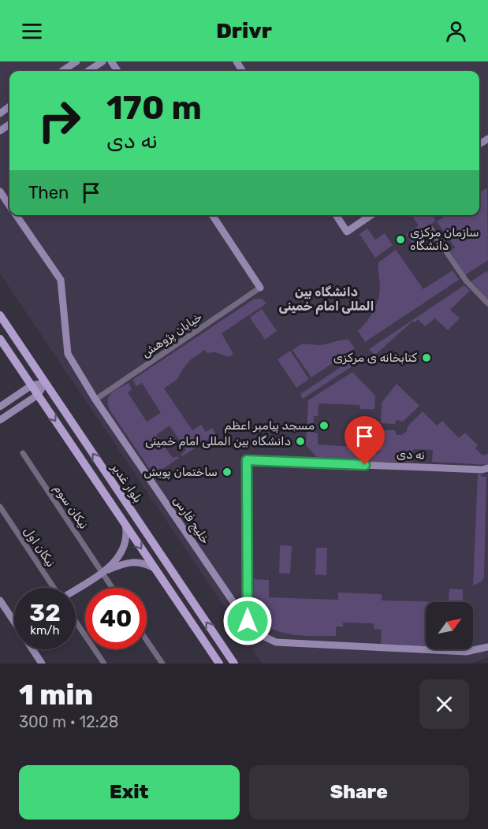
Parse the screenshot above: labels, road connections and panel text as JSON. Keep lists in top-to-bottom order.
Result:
{
  "streets": {
    "main road": ["بلوار غدیر"],
    "street": [
      "خیابان پژوهش",
      "نه دی",
      "نیکان سوم",
      "خلیج فارس",
      "نیکان اول"
    ]
  },
  "crossings": [
    ["خیابان پژوهش", "خلیج فارس"],
    ["نه دی", "خلیج فارس"]
  ],
  "districts": ["دانشگاه بین المللی امام خمینی"],
  "places": [
    "سازمان مرکزی دانشگاه",
    "کتابخانه ی مرکزی",
    "مسجد پیامبر اعظم",
    "دانشگاه بین المللی امام خمینی",
    "ساختمان پویش"
  ],
  "north": "top right",
  "page": {
    "header": "Drivr",
    "turn": ["170 m", "نه دی"],
    "then": "Then",
    "speed": "32 km/h",
    "limit": "40",
    "heading": ["1 min", "300 m · 12:28"],
    "buttons": ["Exit", "Share"]
  }
}
